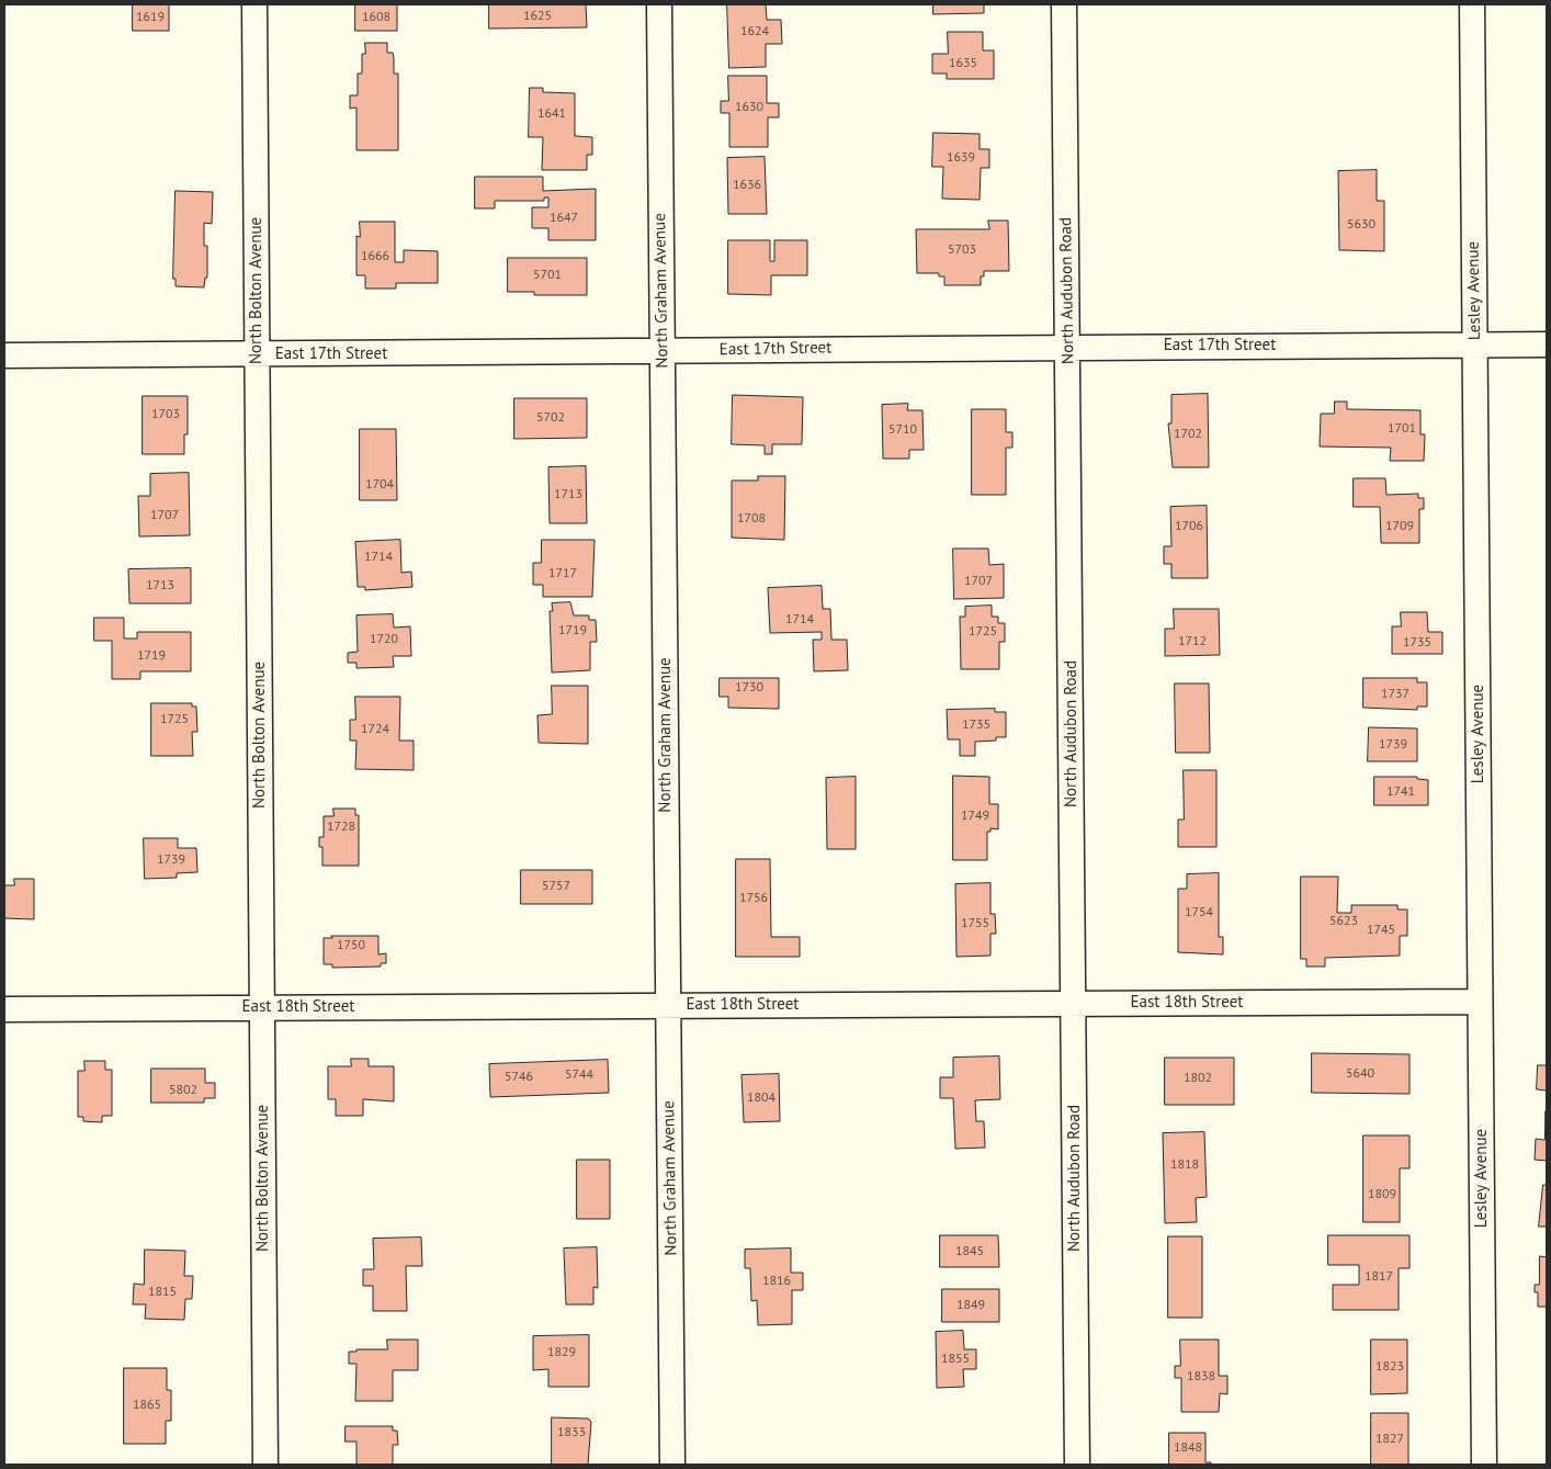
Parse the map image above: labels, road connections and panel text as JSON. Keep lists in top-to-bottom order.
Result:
{
  "streets": {
    "street": [
      "North Bolton Avenue",
      "North Graham Avenue",
      "North Audubon Road",
      "Lesley Avenue",
      "East 17th Street",
      "East 18th Street"
    ]
  },
  "crossings": [
    ["North Bolton Avenue", "East 17th Street"],
    ["North Bolton Avenue", "East 18th Street"],
    ["North Graham Avenue", "East 17th Street"],
    ["North Graham Avenue", "East 18th Street"],
    ["North Audubon Road", "East 17th Street"],
    ["North Audubon Road", "East 18th Street"],
    ["Lesley Avenue", "East 17th Street"],
    ["Lesley Avenue", "East 18th Street"]
  ],
  "house_numbers": [
    "1625",
    "1619",
    "1608",
    "1624",
    "1635",
    "1630",
    "1641",
    "1639",
    "1636",
    "1647",
    "5630",
    "5703",
    "1666",
    "5701",
    "1703",
    "5702",
    "1701",
    "5710",
    "1702",
    "1704",
    "1713",
    "1707",
    "1708",
    "1706",
    "1709",
    "1714",
    "1717",
    "1707",
    "1713",
    "1714",
    "1719",
    "1725",
    "1720",
    "1712",
    "1735",
    "1719",
    "1730",
    "1737",
    "1725",
    "1735",
    "1724",
    "1739",
    "1741",
    "1749",
    "1728",
    "1739",
    "5757",
    "1756",
    "1754",
    "5623",
    "1755",
    "1745",
    "1750",
    "5640",
    "5744",
    "5746",
    "1802",
    "5802",
    "1804",
    "1818",
    "1809",
    "1845",
    "1817",
    "1816",
    "1815",
    "1849",
    "1829",
    "1855",
    "1823",
    "1838",
    "1865",
    "1833",
    "1827",
    "1848"
  ]
}
